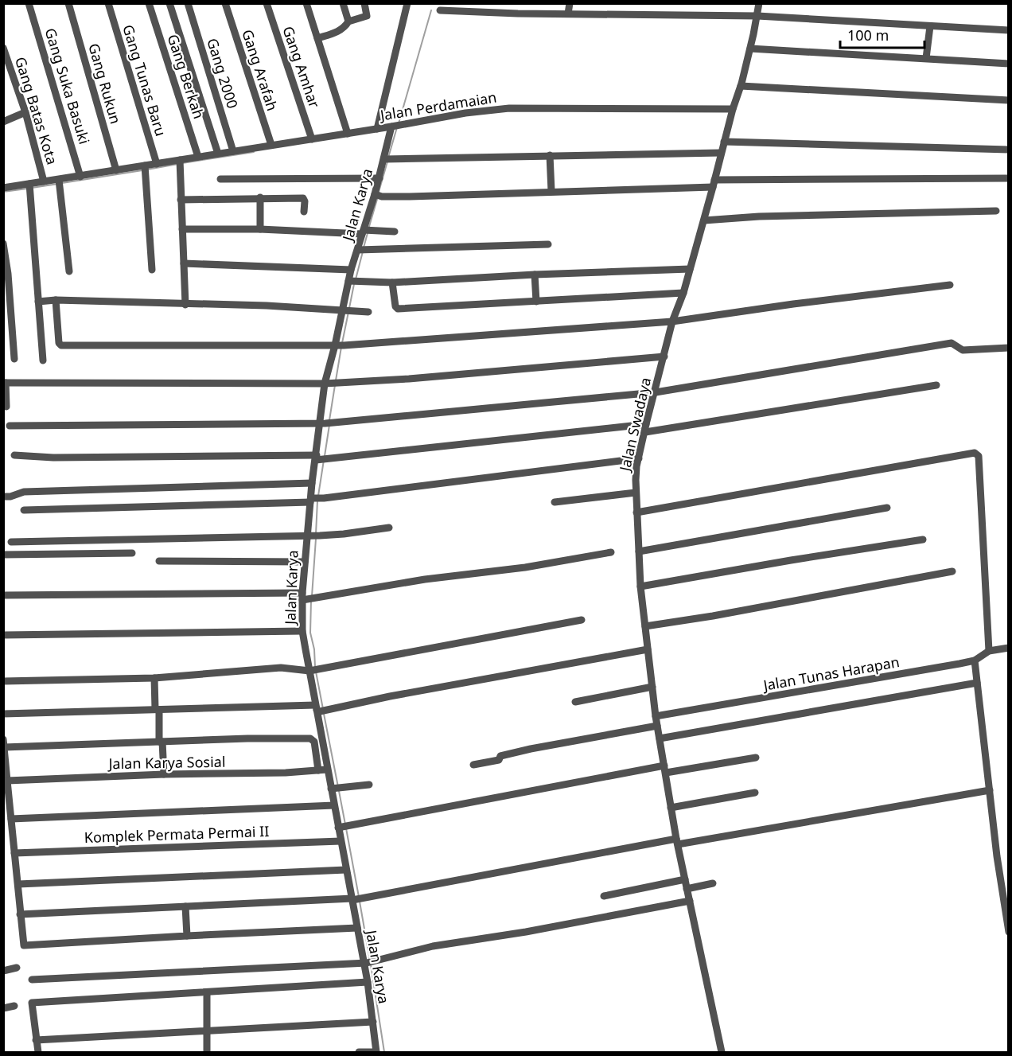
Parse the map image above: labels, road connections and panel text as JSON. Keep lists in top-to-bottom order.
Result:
{
  "streets": {
    "street": [
      "Gang Amhar",
      "Gang Arafah",
      "Gang 2000",
      "Gang Berkah",
      "Gang Tunas Baru",
      "Gang Rukun",
      "Gang Suka Basuki",
      "Jalan Perdamaian",
      "Gang Batas Kota",
      "Jalan Karya",
      "Jalan Swadaya",
      "Jalan Tunas Harapan",
      "Jalan Karya Sosial",
      "Komplek Permata Permai II"
    ]
  },
  "crossings": [
    ["Gang Amhar", "Jalan Perdamaian"],
    ["Gang Arafah", "Jalan Perdamaian"],
    ["Gang 2000", "Jalan Perdamaian"],
    ["Gang Berkah", "Jalan Perdamaian"],
    ["Gang Tunas Baru", "Jalan Perdamaian"],
    ["Gang Rukun", "Jalan Perdamaian"],
    ["Gang Suka Basuki", "Jalan Perdamaian"],
    ["Jalan Perdamaian", "Gang Batas Kota"],
    ["Jalan Perdamaian", "Jalan Karya"],
    ["Jalan Perdamaian", "Jalan Swadaya"],
    ["Jalan Karya", "Jalan Karya Sosial"],
    ["Jalan Karya", "Komplek Permata Permai II"],
    ["Jalan Swadaya", "Jalan Tunas Harapan"]
  ],
  "scale_bar": "100 m"
}
